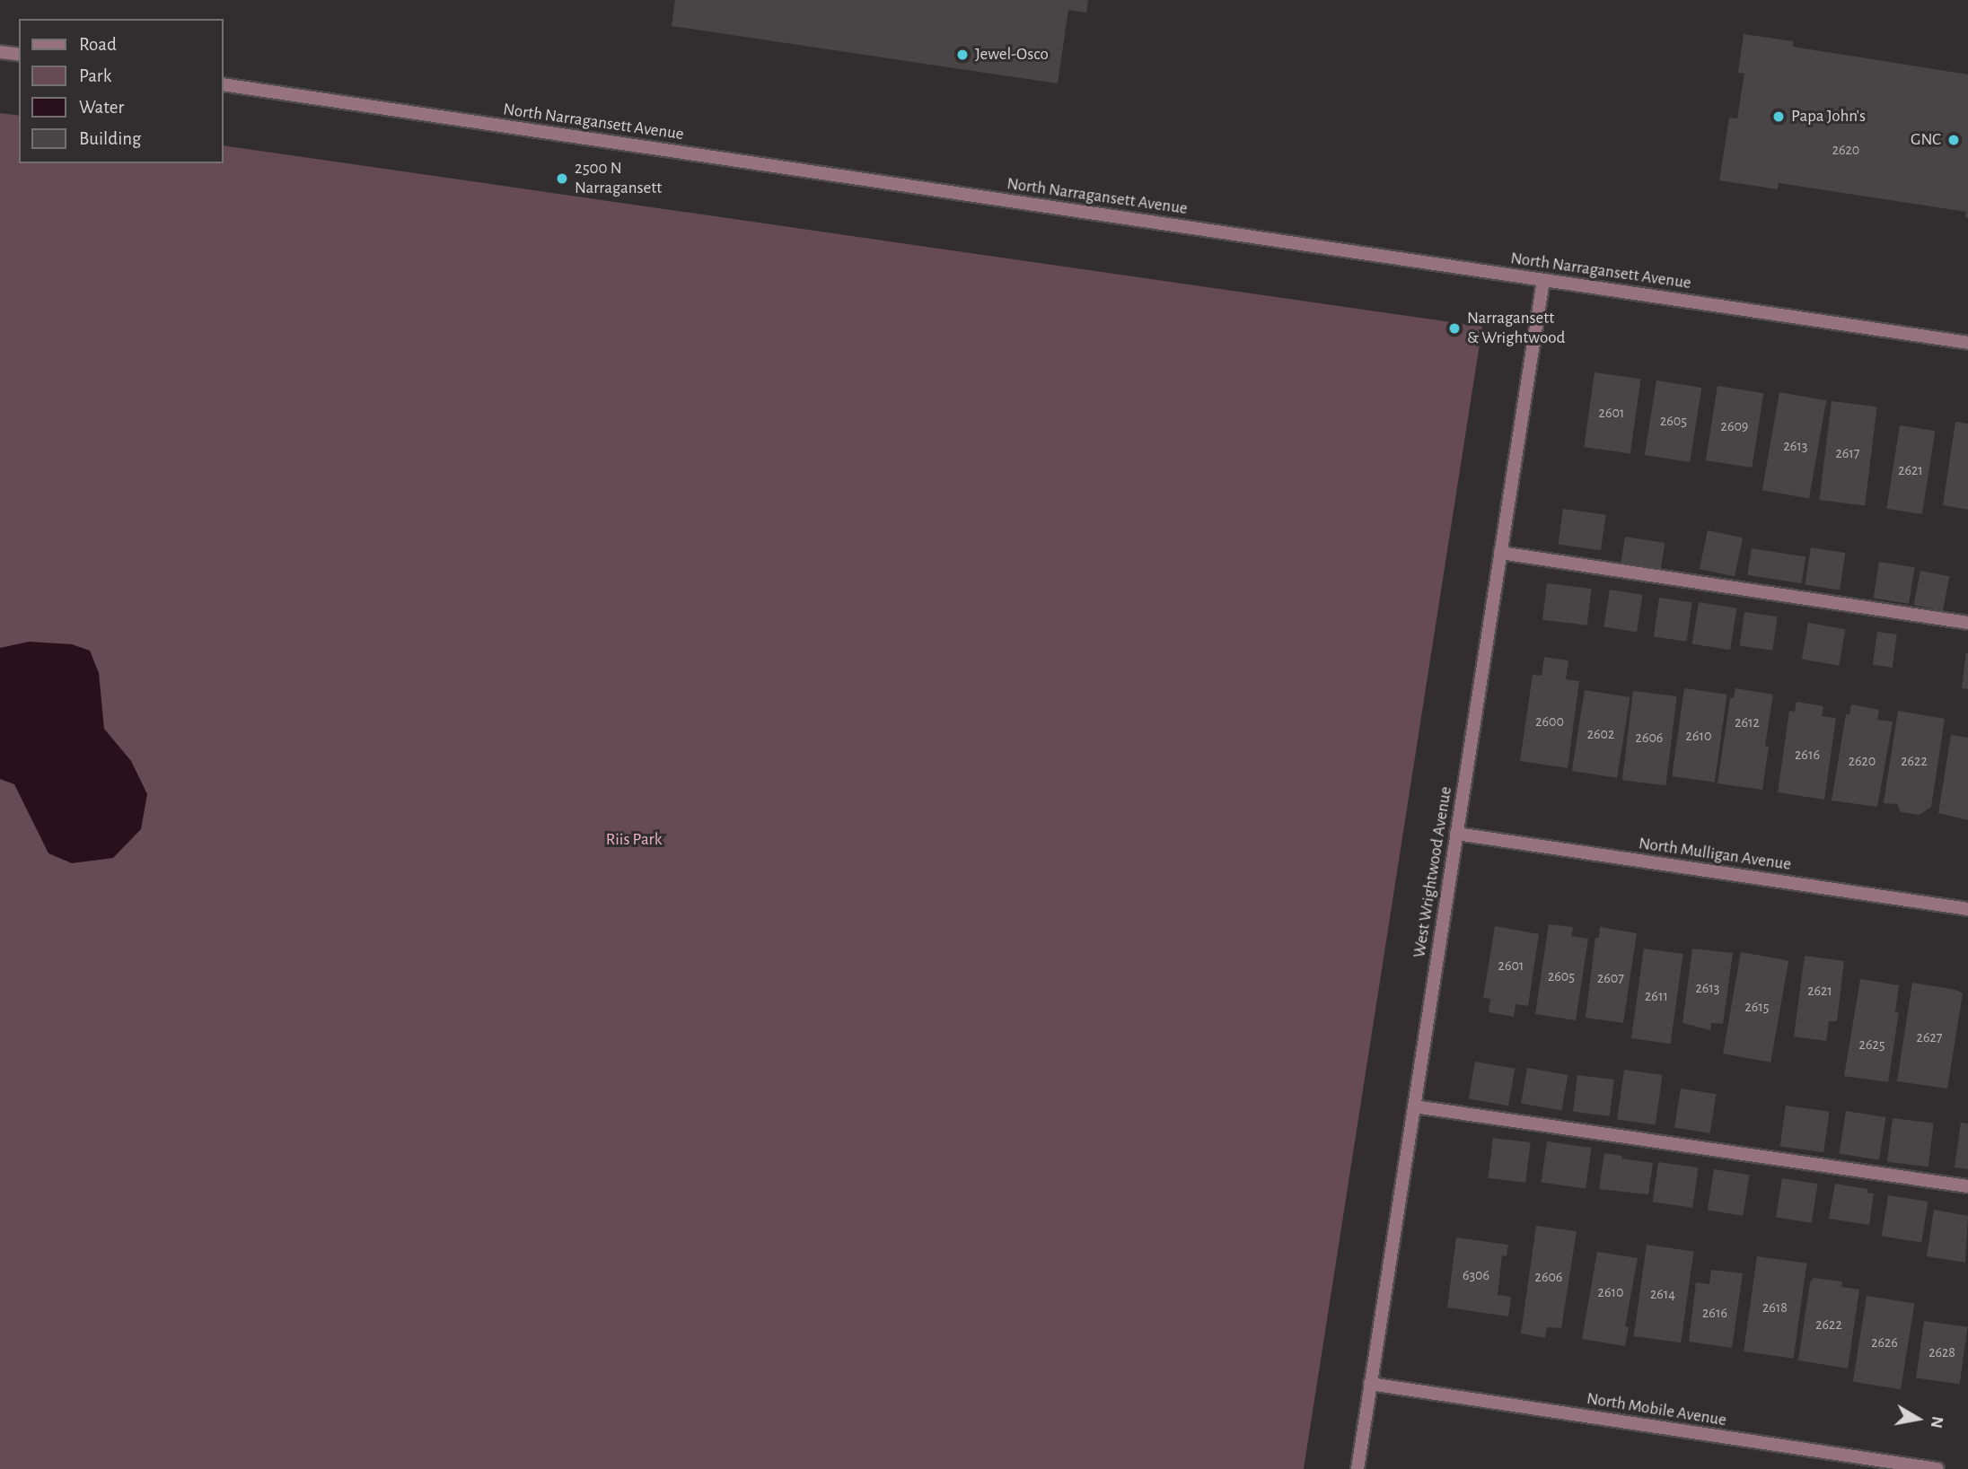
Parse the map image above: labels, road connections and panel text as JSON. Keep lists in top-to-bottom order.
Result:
{
  "streets": {
    "street": [
      "North Narragansett Avenue",
      "North Mulligan Avenue",
      "West Wrightwood Avenue",
      "North Mobile Avenue"
    ]
  },
  "crossings": [
    ["North Narragansett Avenue", "West Wrightwood Avenue"],
    ["North Mulligan Avenue", "West Wrightwood Avenue"],
    ["West Wrightwood Avenue", "North Mobile Avenue"]
  ],
  "parks": ["Riis Park"],
  "places": [
    "Jewel-Osco",
    "Papa John's",
    "GNC",
    "2500 N Narragansett",
    "Narragansett & Wrightwood"
  ],
  "house_numbers": [
    "2620",
    "2601",
    "2605",
    "2609",
    "2613",
    "2617",
    "2621",
    "2600",
    "2612",
    "2602",
    "2610",
    "2606",
    "2616",
    "2620",
    "2622",
    "2601",
    "2605",
    "2607",
    "2613",
    "2621",
    "2611",
    "2615",
    "2627",
    "2625",
    "6306",
    "2606",
    "2610",
    "2614",
    "2618",
    "2616",
    "2622",
    "2626",
    "2628"
  ],
  "legend": [
    "Road",
    "Park",
    "Water",
    "Building"
  ],
  "north": "right"
}
